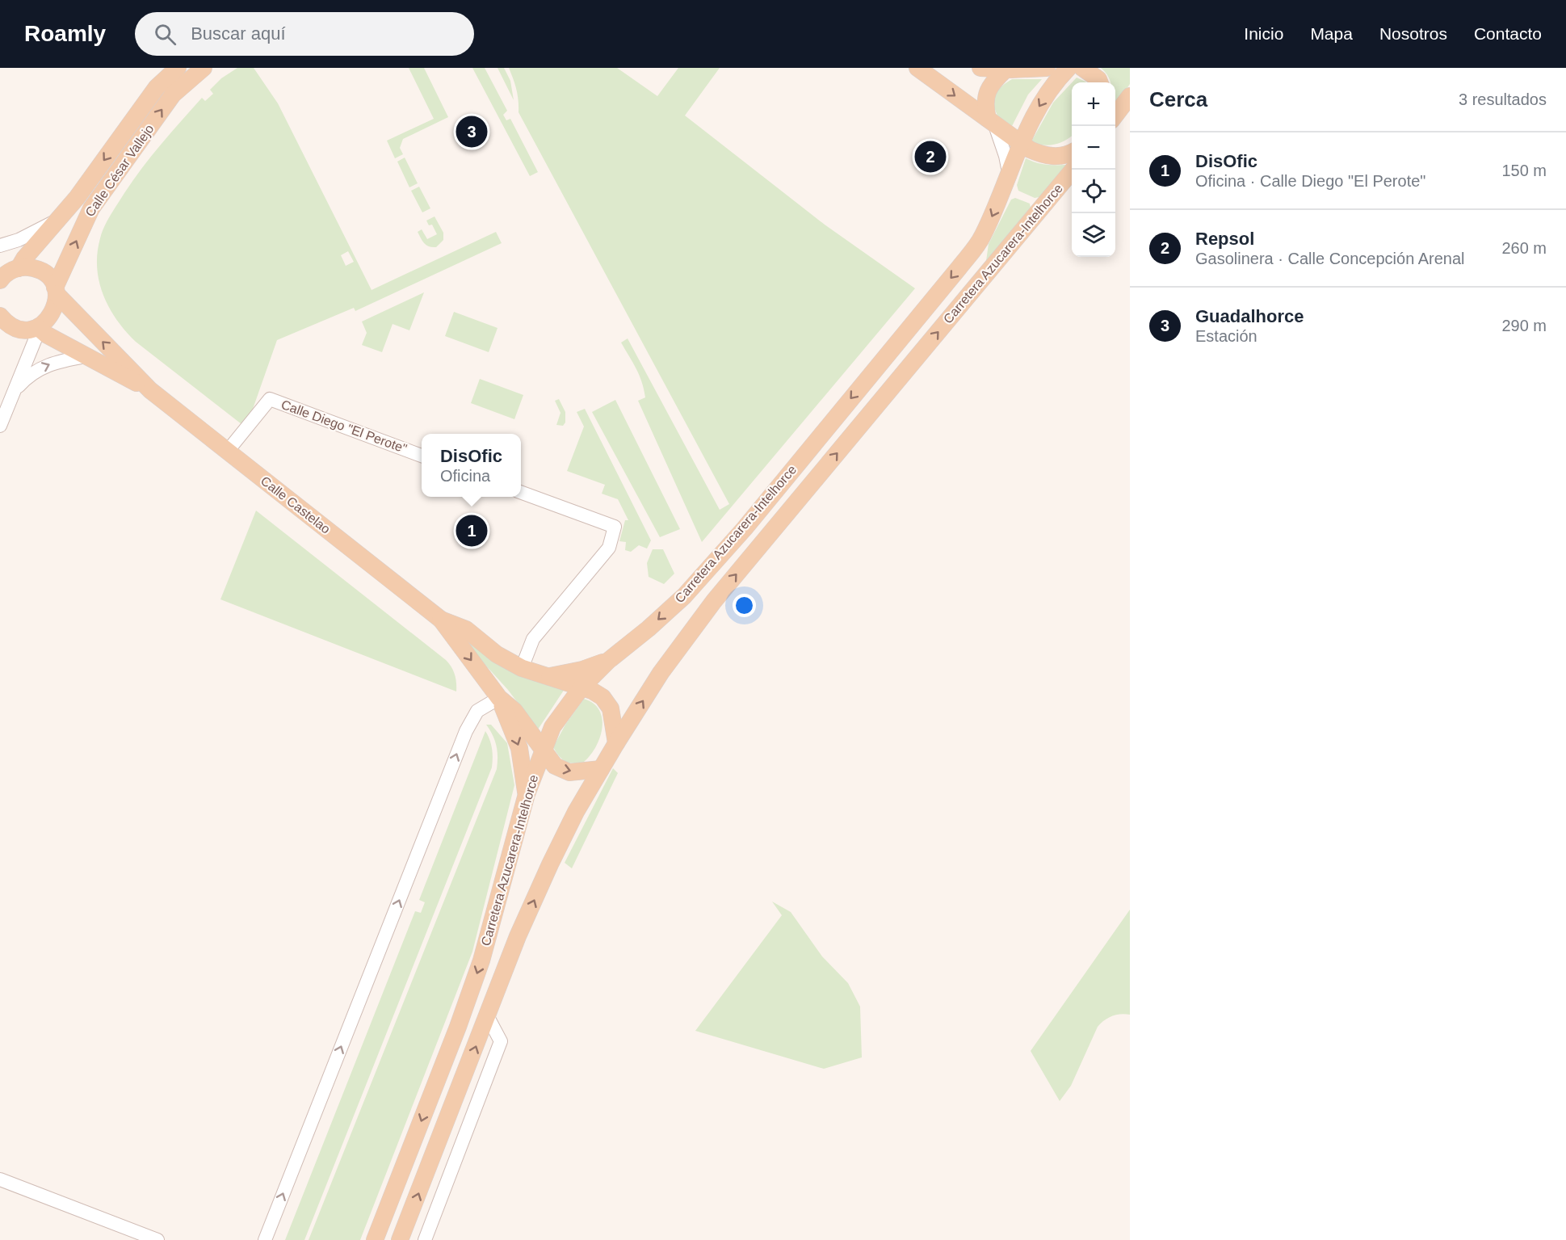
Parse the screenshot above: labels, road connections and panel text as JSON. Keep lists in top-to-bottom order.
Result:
{
  "streets": {
    "main road": ["Calle César Vallejo", "Carretera Azucarera-Intelhorce", "Calle Castelao"],
    "street": ["Calle Diego \"El Perote\""]
  },
  "crossings": [
    ["Calle César Vallejo", "Calle Castelao"],
    ["Carretera Azucarera-Intelhorce", "Calle Castelao"],
    ["Calle Diego \"El Perote\"", "Calle Castelao"]
  ],
  "page": {
    "header": "Roamly",
    "search": "Buscar aquí",
    "nav": [
      "Inicio",
      "Mapa",
      "Nosotros",
      "Contacto"
    ],
    "heading": ["Cerca", "3 resultados"],
    "map_buttons": ["+", "−"],
    "pins": ["3", "2", "1"],
    "list": [
      {
        "mark": "1",
        "name": "DisOfic",
        "note": "Oficina · Calle Diego \"El Perote\"",
        "value": "150 m"
      },
      {
        "mark": "2",
        "name": "Repsol",
        "note": "Gasolinera · Calle Concepción Arenal",
        "value": "260 m"
      },
      {
        "mark": "3",
        "name": "Guadalhorce",
        "note": "Estación",
        "value": "290 m"
      }
    ],
    "popup": ["DisOfic", "Oficina"]
  }
}
